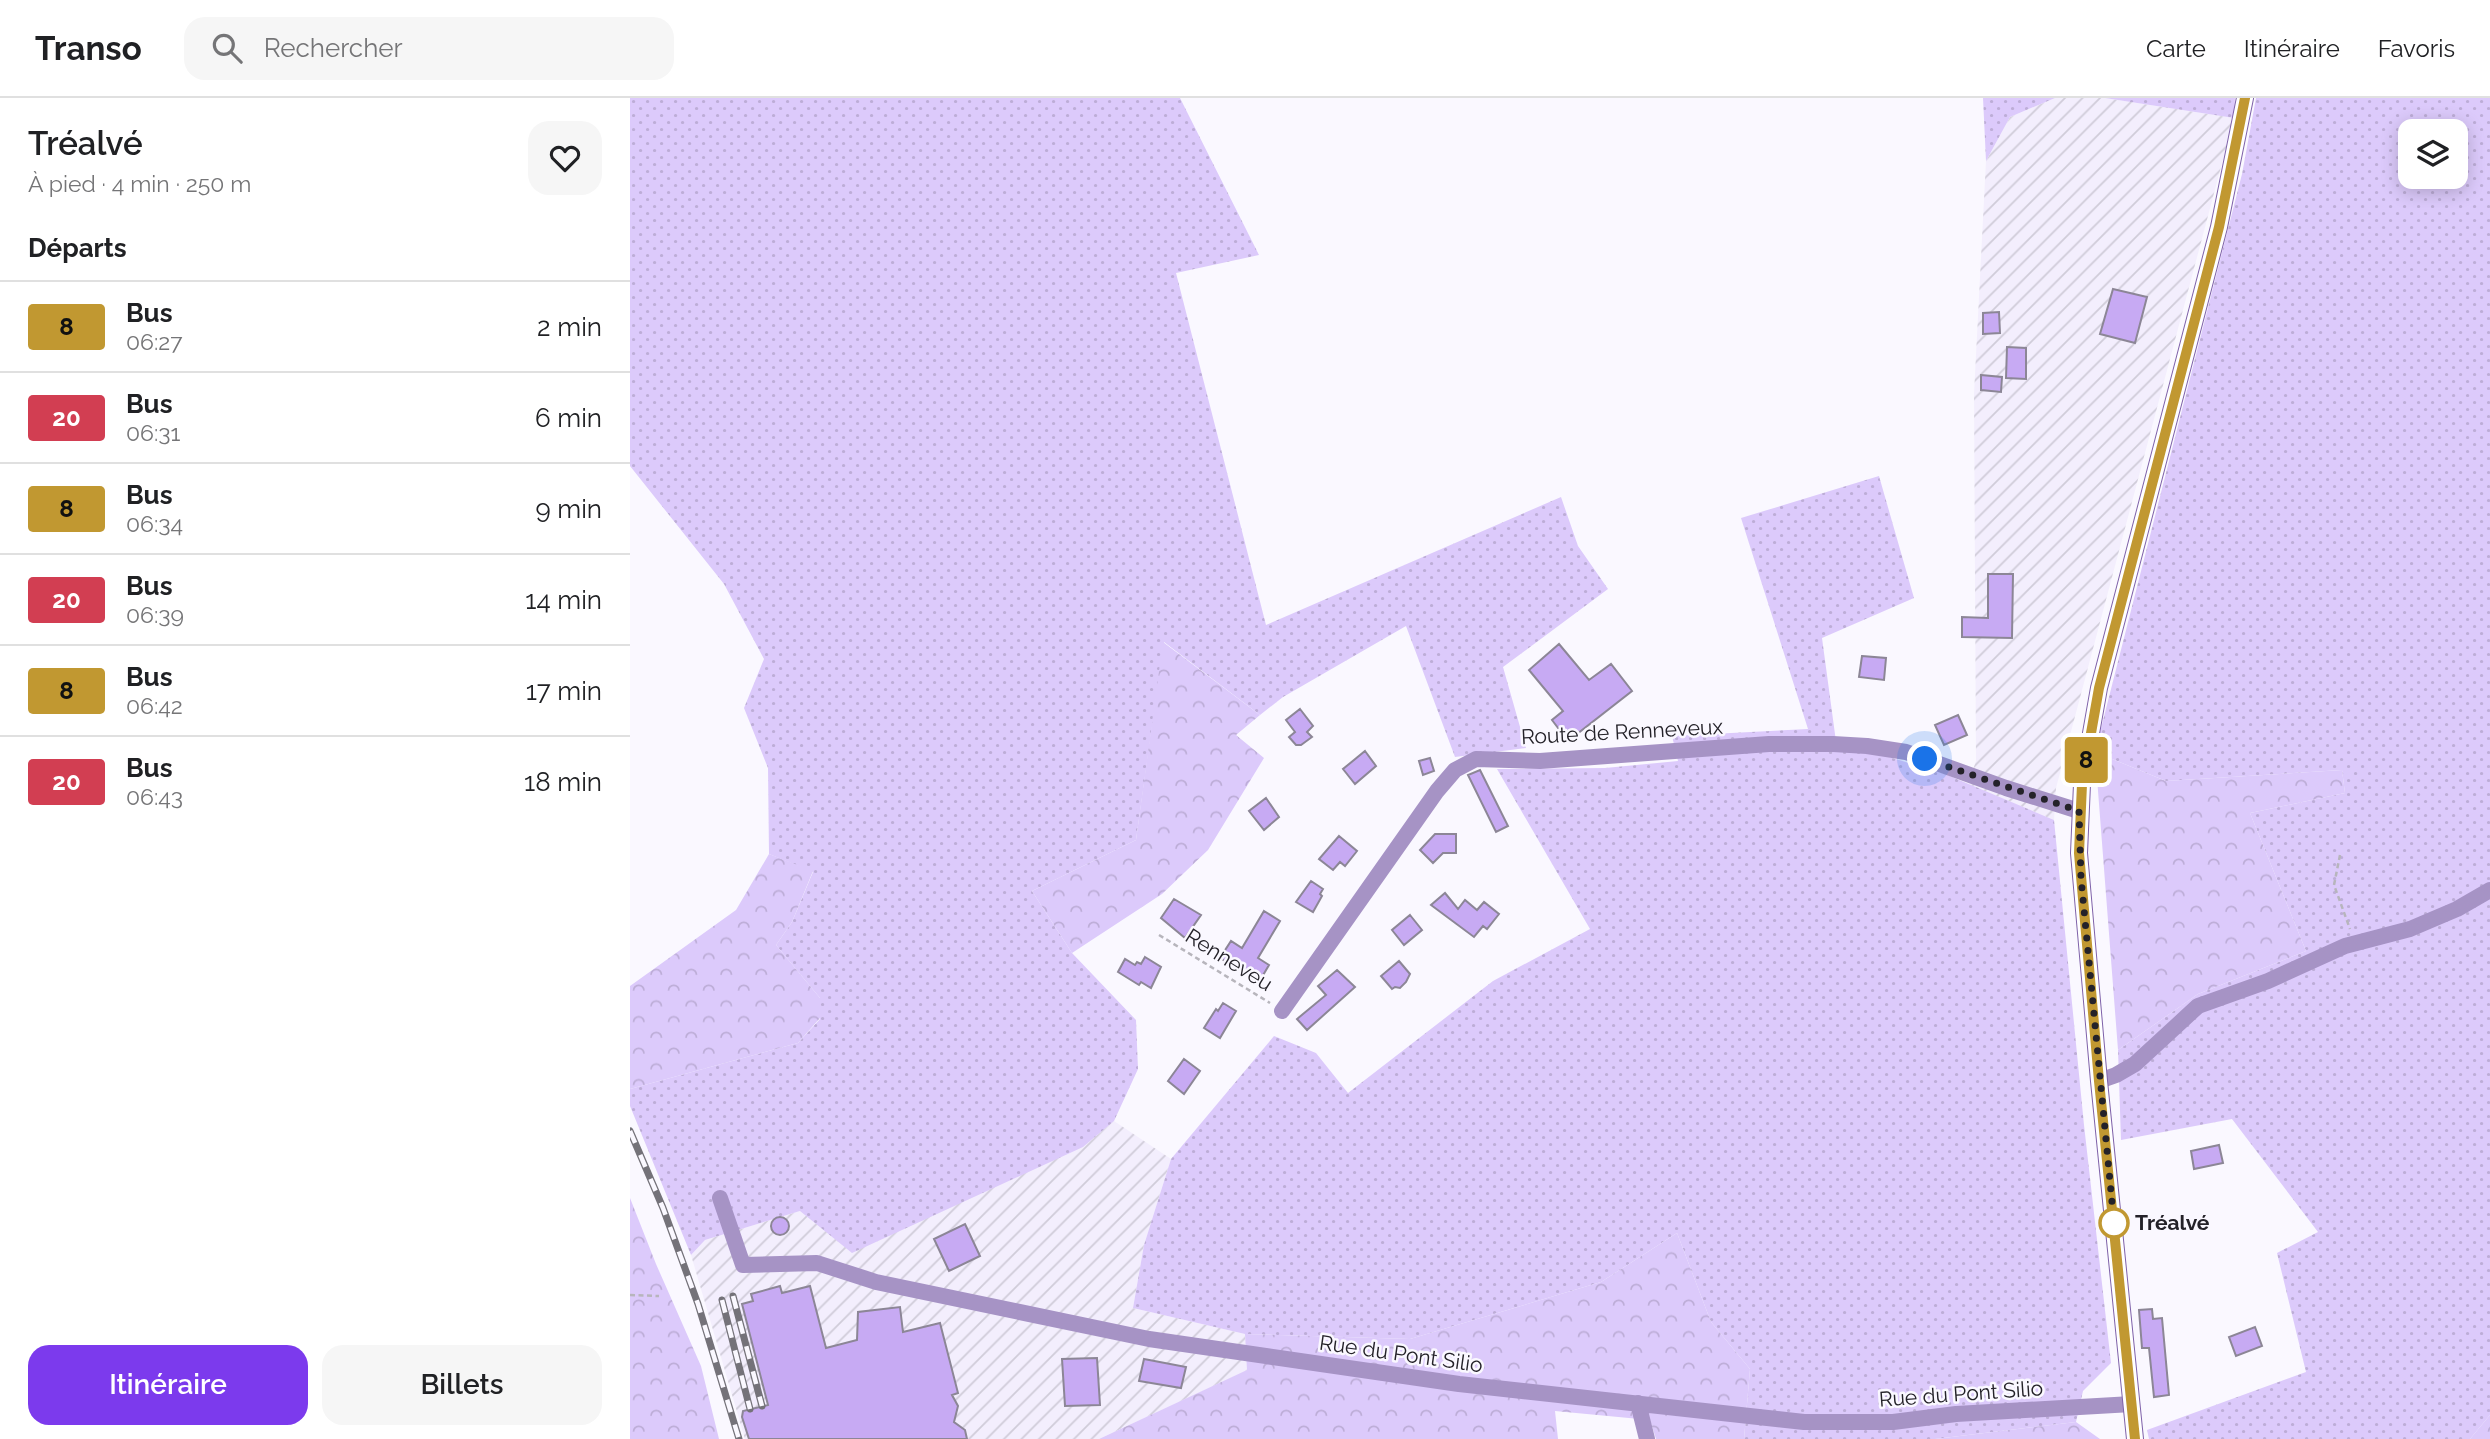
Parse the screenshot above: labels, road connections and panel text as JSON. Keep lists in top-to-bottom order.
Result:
{
  "streets": {
    "street": ["Route de Renneveux", "Rue du Pont Silio"],
    "path": ["Renneveu"]
  },
  "crossings": [
    ["Route de Renneveux", "Renneveu"]
  ],
  "places": ["Tréalvé"],
  "lines": ["bus line 8"],
  "page": {
    "header": "Transo",
    "search": "Rechercher",
    "nav": ["Carte", "Itinéraire", "Favoris"],
    "heading": [
      ["Tréalvé", "À pied · 4 min · 250 m"],
      "Départs"
    ],
    "on_map": "8",
    "list": [
      {
        "mark": "8",
        "name": "Bus",
        "note": "06:27",
        "value": "2 min"
      },
      {
        "mark": "20",
        "name": "Bus",
        "note": "06:31",
        "value": "6 min"
      },
      {
        "mark": "8",
        "name": "Bus",
        "note": "06:34",
        "value": "9 min"
      },
      {
        "mark": "20",
        "name": "Bus",
        "note": "06:39",
        "value": "14 min"
      },
      {
        "mark": "8",
        "name": "Bus",
        "note": "06:42",
        "value": "17 min"
      },
      {
        "mark": "20",
        "name": "Bus",
        "note": "06:43",
        "value": "18 min"
      }
    ],
    "buttons": ["Itinéraire", "Billets"]
  }
}
